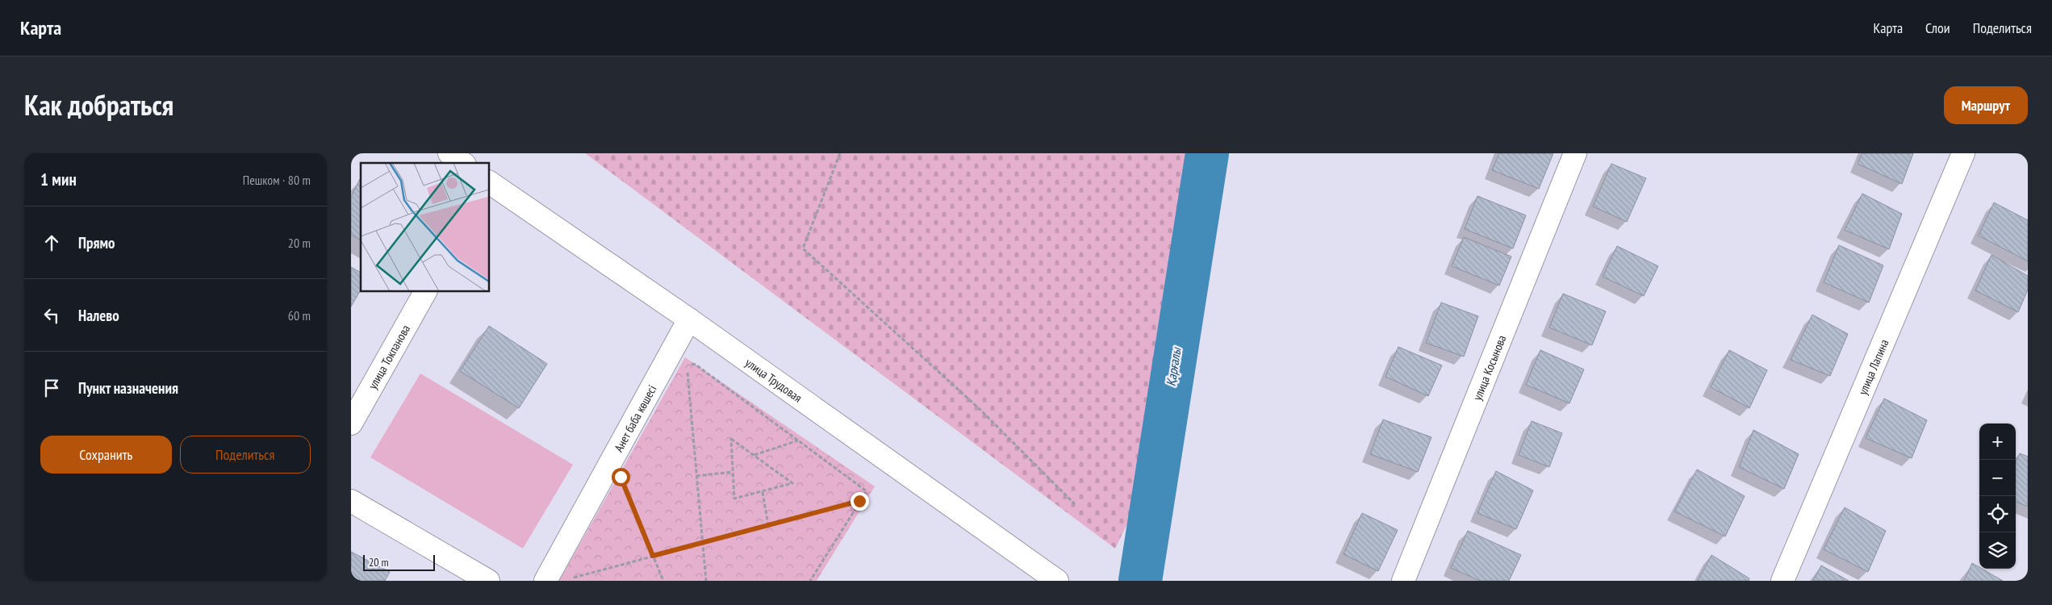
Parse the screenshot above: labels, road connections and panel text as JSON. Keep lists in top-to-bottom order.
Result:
{
  "streets": {
    "street": [
      "улица Токпанова",
      "улица Косынова",
      "улица Лапина",
      "улица Трудовая",
      "Анет баба көшесі"
    ]
  },
  "crossings": [
    ["улица Трудовая", "Анет баба көшесі"]
  ],
  "water": ["Қарғалы"],
  "scale_bar": "20 m",
  "page": {
    "header": "Карта",
    "nav": ["Карта", "Слои", "Поделиться"],
    "title": "Как добраться",
    "buttons": [
      "Маршрут",
      ["Сохранить", "Поделиться"]
    ],
    "heading": ["1 мин", "Пешком · 80 m"],
    "list": [
      ["Прямо", "20 m"],
      ["Налево", "60 m"],
      "Пункт назначения"
    ],
    "map_buttons": ["+", "−"],
    "scale": "20 m"
  }
}
